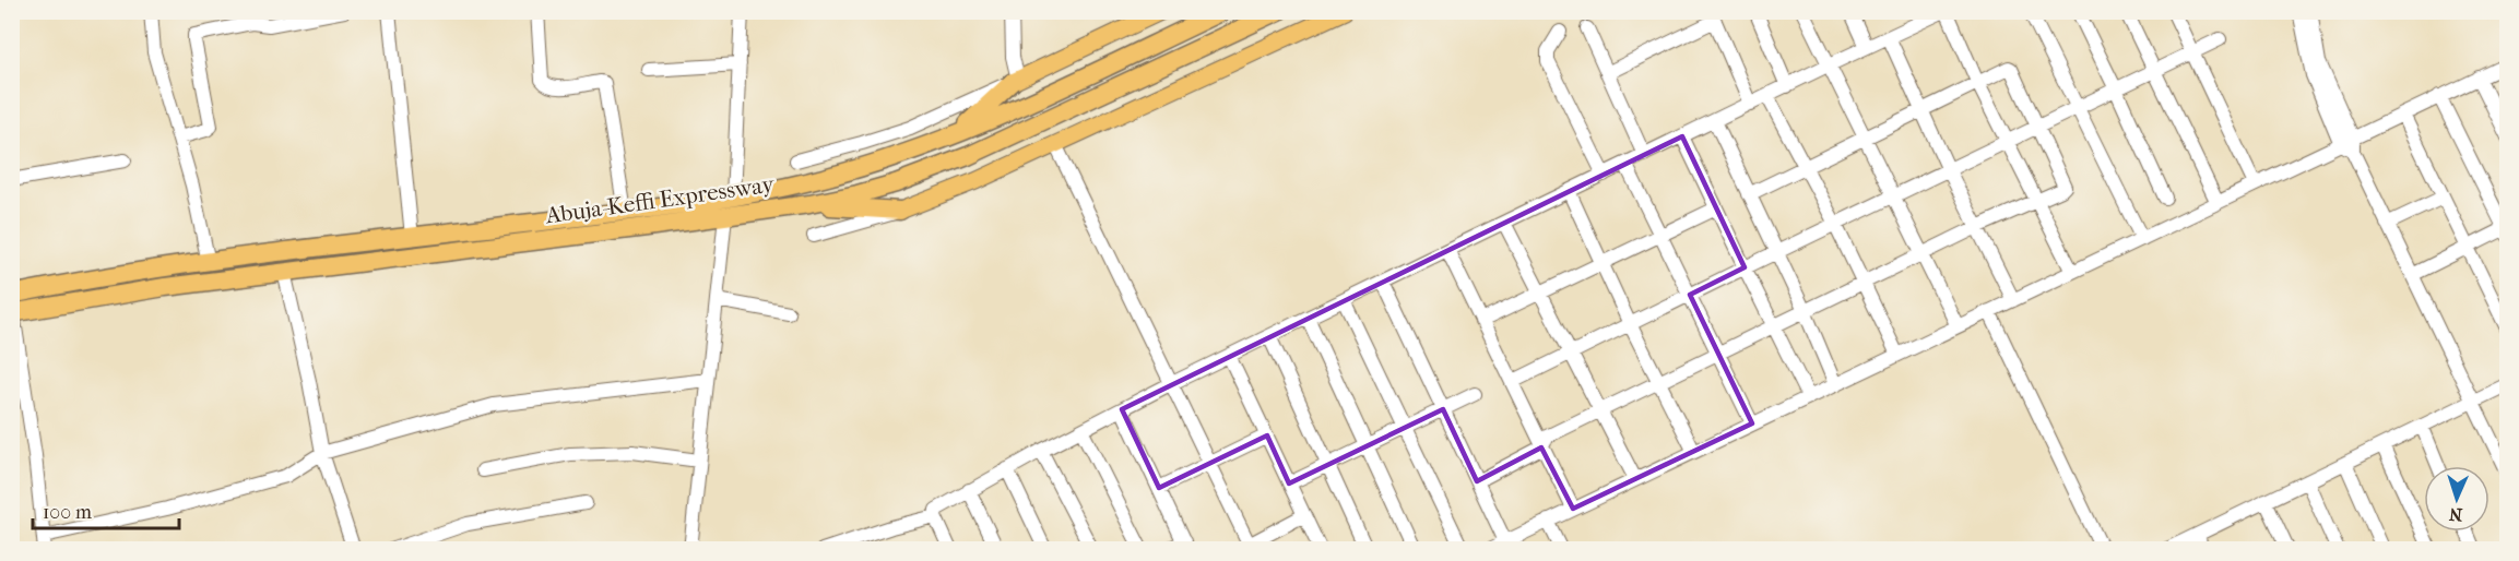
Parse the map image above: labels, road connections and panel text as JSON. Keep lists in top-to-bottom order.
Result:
{
  "streets": {
    "highway": ["Abuja-Keffi Expressway"]
  },
  "scale_bar": "100 m",
  "north": "bottom"
}
